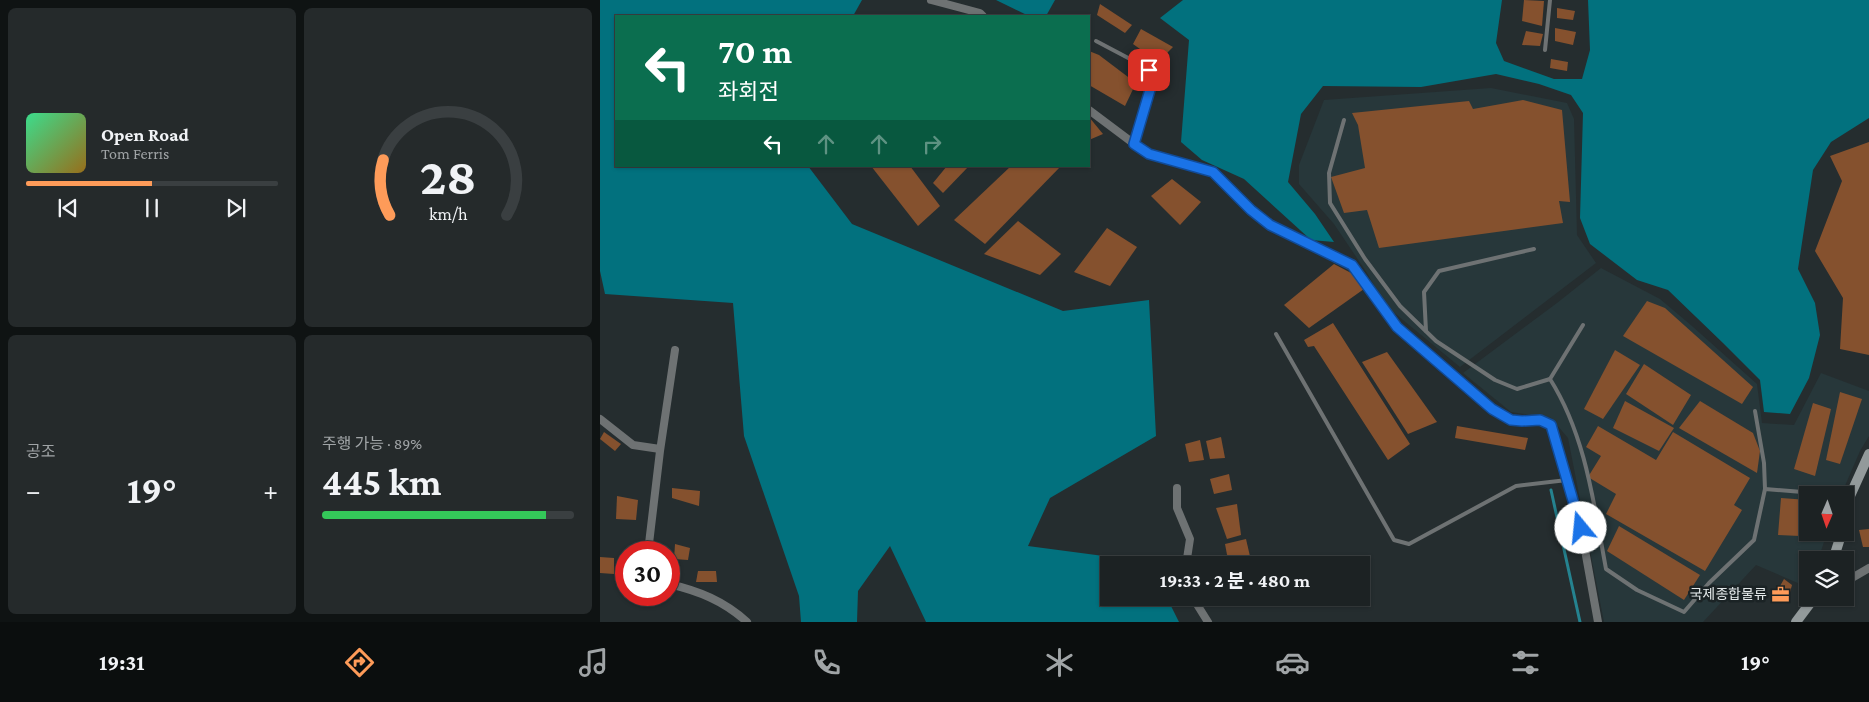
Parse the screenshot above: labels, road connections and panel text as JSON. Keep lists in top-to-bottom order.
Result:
{
  "places": {
    "office": ["국제종합물류"]
  },
  "north": "bottom",
  "page": {
    "turn": ["70 m", "좌회전"],
    "song": ["Open Road", "Tom Ferris"],
    "tile": [
      "공조",
      ["주행 가능 · 89%", "445 km"]
    ],
    "heat": ["−", "19°", "+"],
    "limit": "30",
    "trip": "19:33 · 2 분 · 480 m",
    "tabs": ["19:31", "19°"],
    "gauge": ["28", "km/h"]
  }
}
